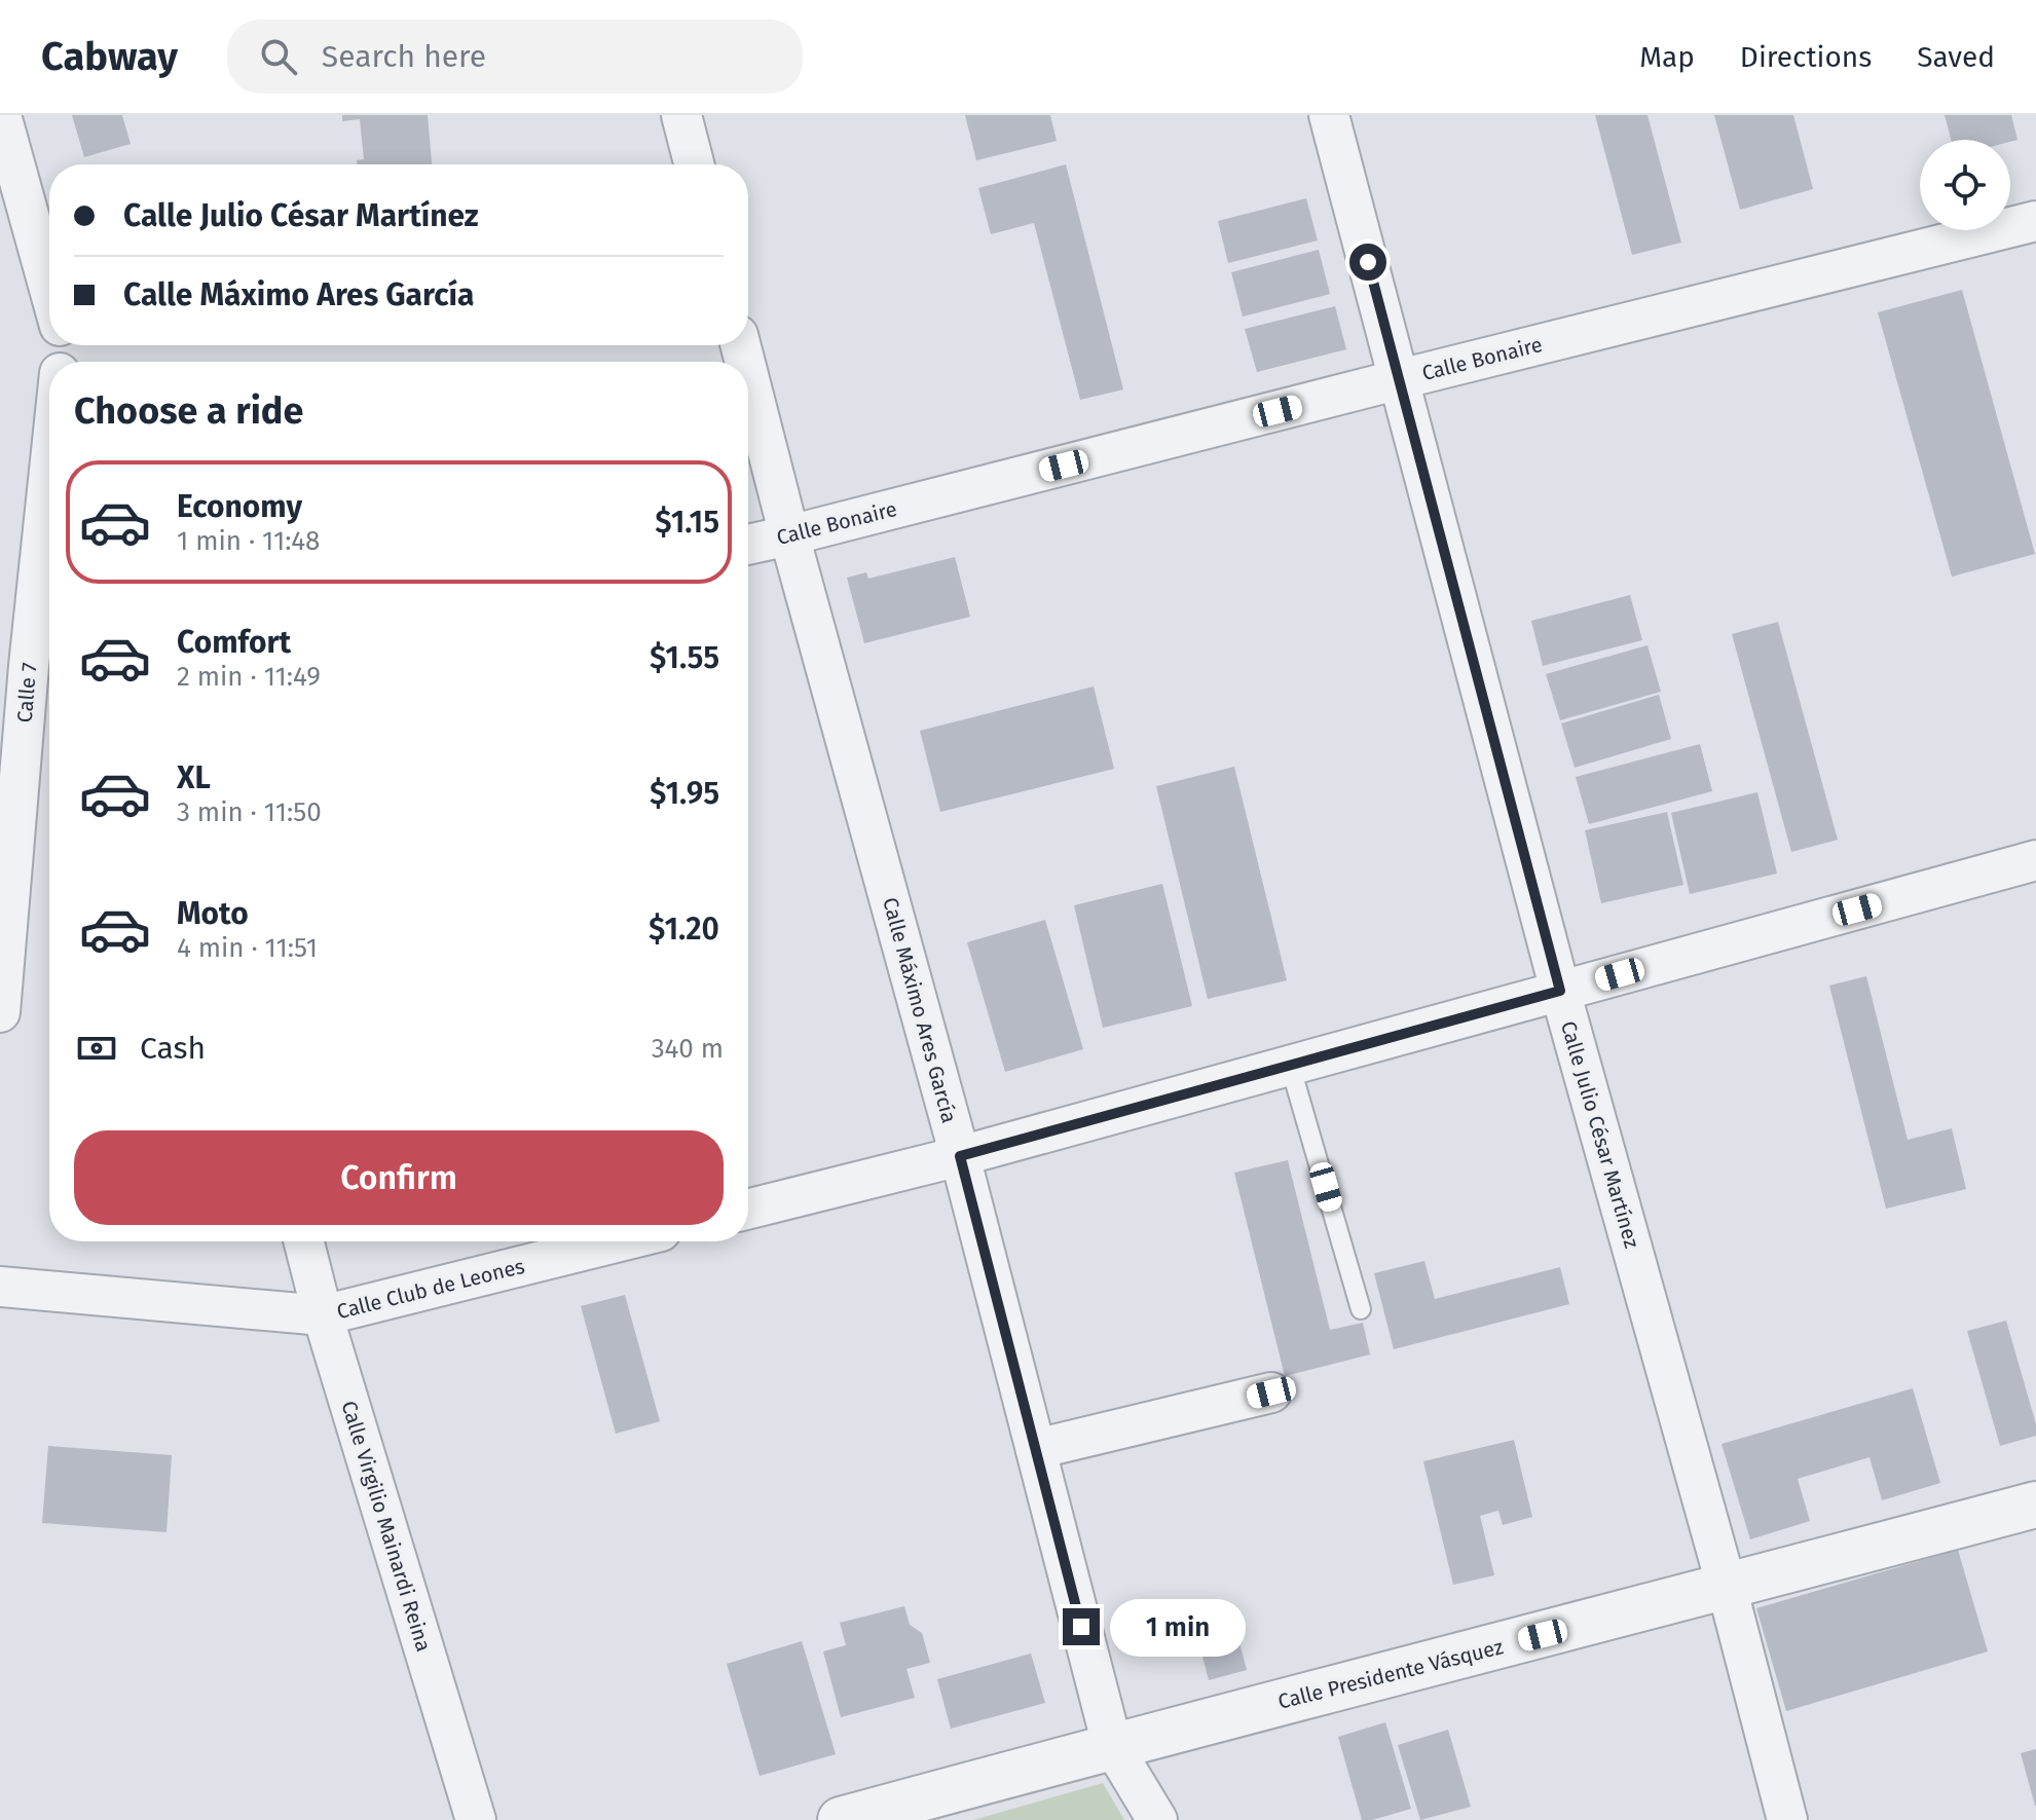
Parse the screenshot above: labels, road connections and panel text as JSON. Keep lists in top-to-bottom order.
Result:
{
  "streets": {
    "street": [
      "Calle Bonaire",
      "Calle 7",
      "Calle Máximo Ares García",
      "Calle Julio César Martínez",
      "Calle Club de Leones",
      "Calle Virgilio Mainardi Reina",
      "Calle Presidente Vásquez"
    ]
  },
  "crossings": [
    ["Calle Bonaire", "Calle Máximo Ares García"],
    ["Calle Bonaire", "Calle Julio César Martínez"],
    ["Calle Máximo Ares García", "Calle Presidente Vásquez"],
    ["Calle Julio César Martínez", "Calle Presidente Vásquez"],
    ["Calle Club de Leones", "Calle Virgilio Mainardi Reina"]
  ],
  "page": {
    "header": "Cabway",
    "search": "Search here",
    "nav": ["Map", "Directions", "Saved"],
    "banner": ["Calle Julio César Martínez", "Calle Máximo Ares García"],
    "heading": "Choose a ride",
    "list": [
      {
        "name": "Economy",
        "note": "1 min · 11:48",
        "value": "$1.15"
      },
      {
        "name": "Comfort",
        "note": "2 min · 11:49",
        "value": "$1.55"
      },
      {
        "name": "XL",
        "note": "3 min · 11:50",
        "value": "$1.95"
      },
      {
        "name": "Moto",
        "note": "4 min · 11:51",
        "value": "$1.20"
      }
    ],
    "pay": ["Cash", "340 m"],
    "buttons": "Confirm",
    "bubble": "1 min"
  }
}
